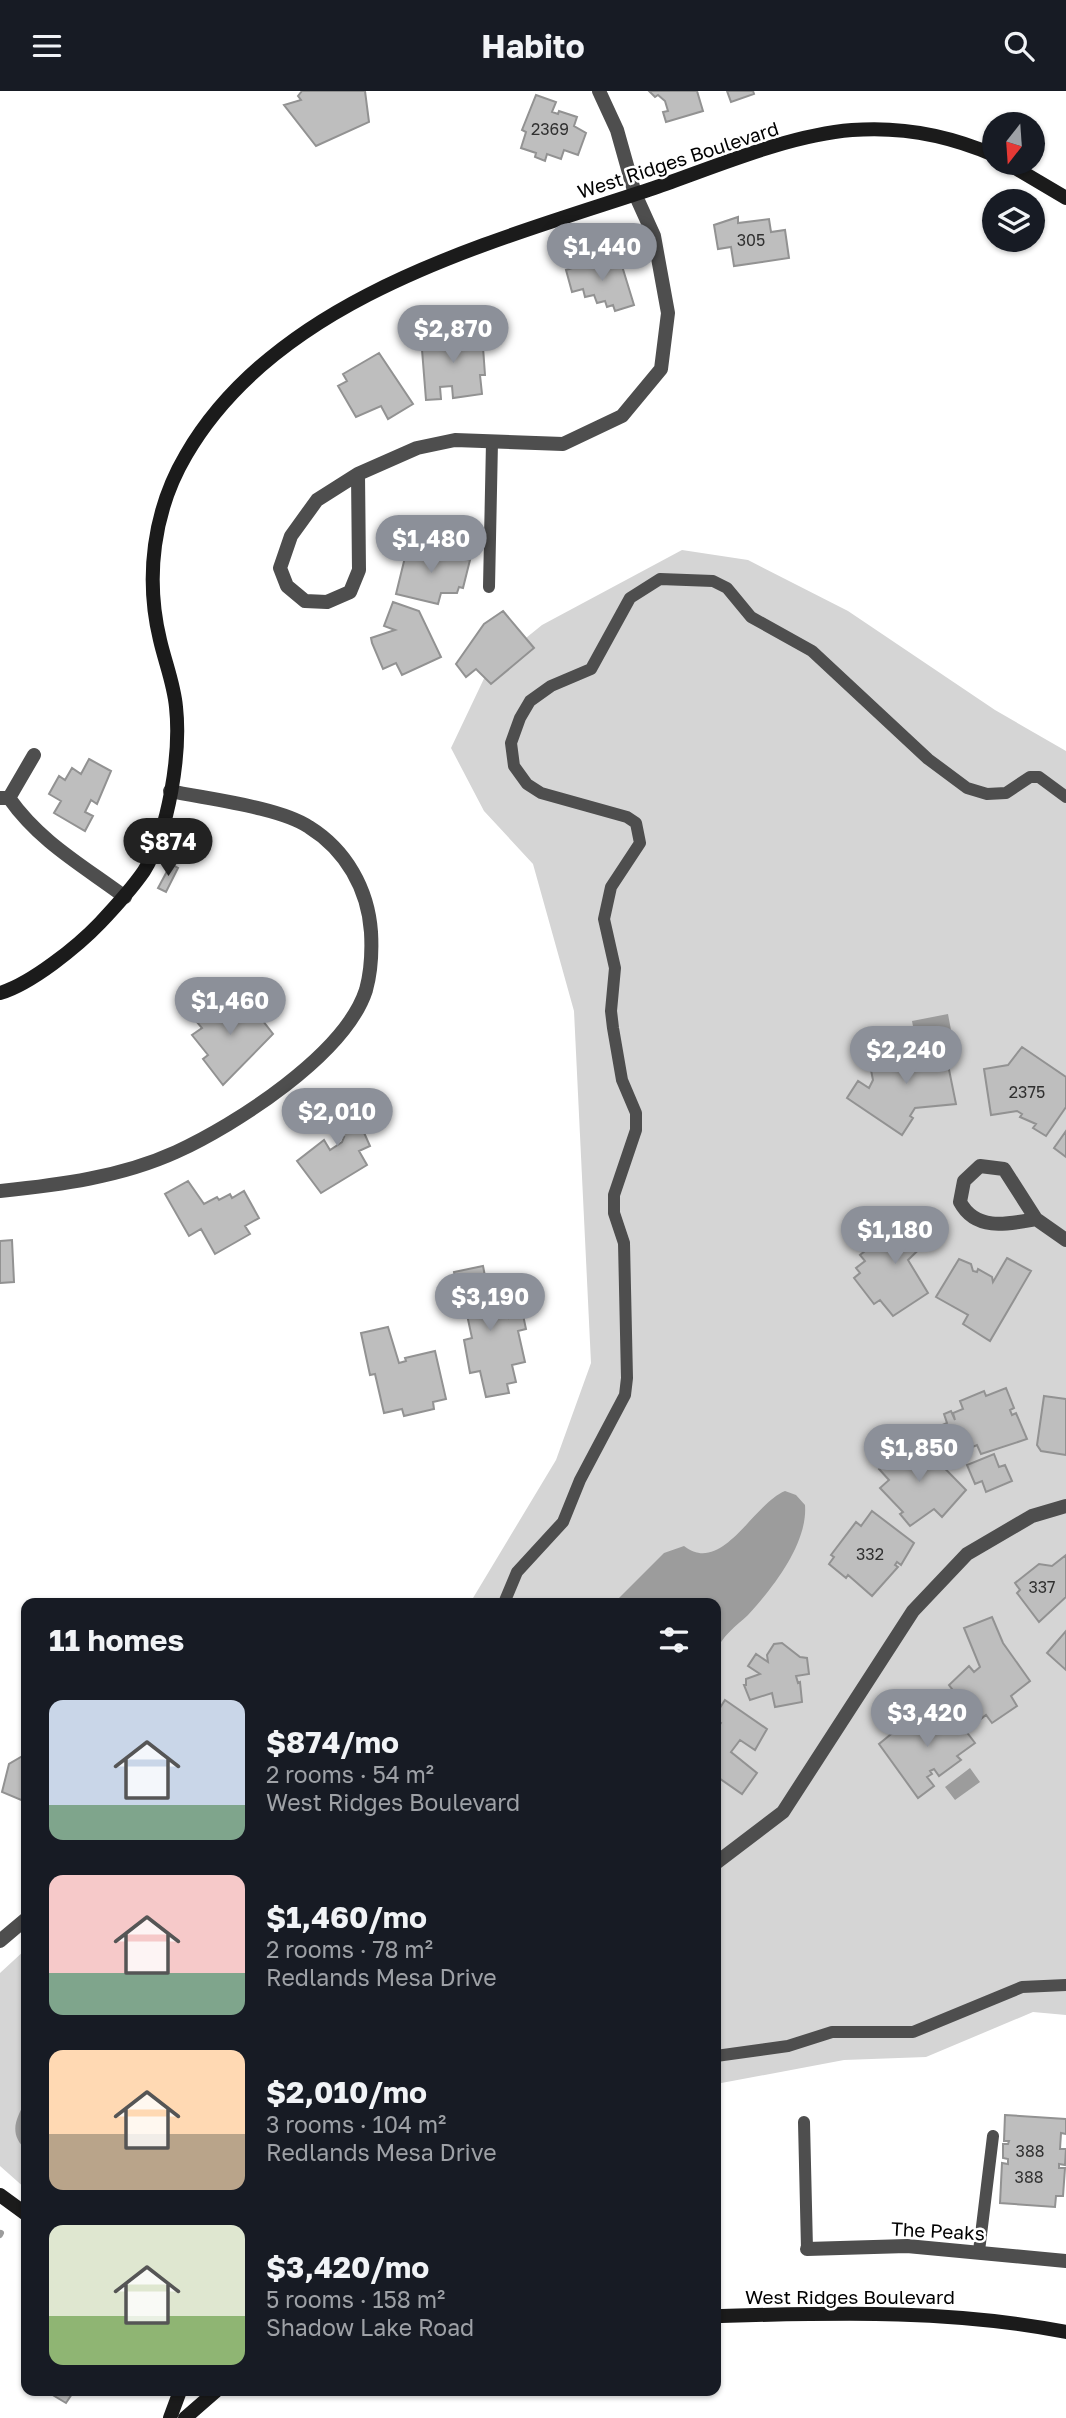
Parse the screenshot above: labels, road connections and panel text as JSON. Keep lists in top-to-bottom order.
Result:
{
  "streets": {
    "street": ["West Ridges Boulevard", "The Peaks"]
  },
  "house_numbers": [
    "2369",
    "305",
    "2375",
    "332",
    "337",
    "388",
    "388"
  ],
  "north": "bottom",
  "page": {
    "header": "Habito",
    "price": [
      "$1,440",
      "$2,870",
      "$1,480",
      "$874",
      "$1,460",
      "$2,240",
      "$2,010",
      "$1,180",
      "$3,190",
      "$1,850",
      "$3,420"
    ],
    "heading": "11 homes",
    "list": [
      {
        "name": "$874/mo",
        "note": "2 rooms · 54 m² · West Ridges Boulevard"
      },
      {
        "name": "$1,460/mo",
        "note": "2 rooms · 78 m² · Redlands Mesa Drive"
      },
      {
        "name": "$2,010/mo",
        "note": "3 rooms · 104 m² · Redlands Mesa Drive"
      },
      {
        "name": "$3,420/mo",
        "note": "5 rooms · 158 m² · Shadow Lake Road"
      }
    ]
  }
}
